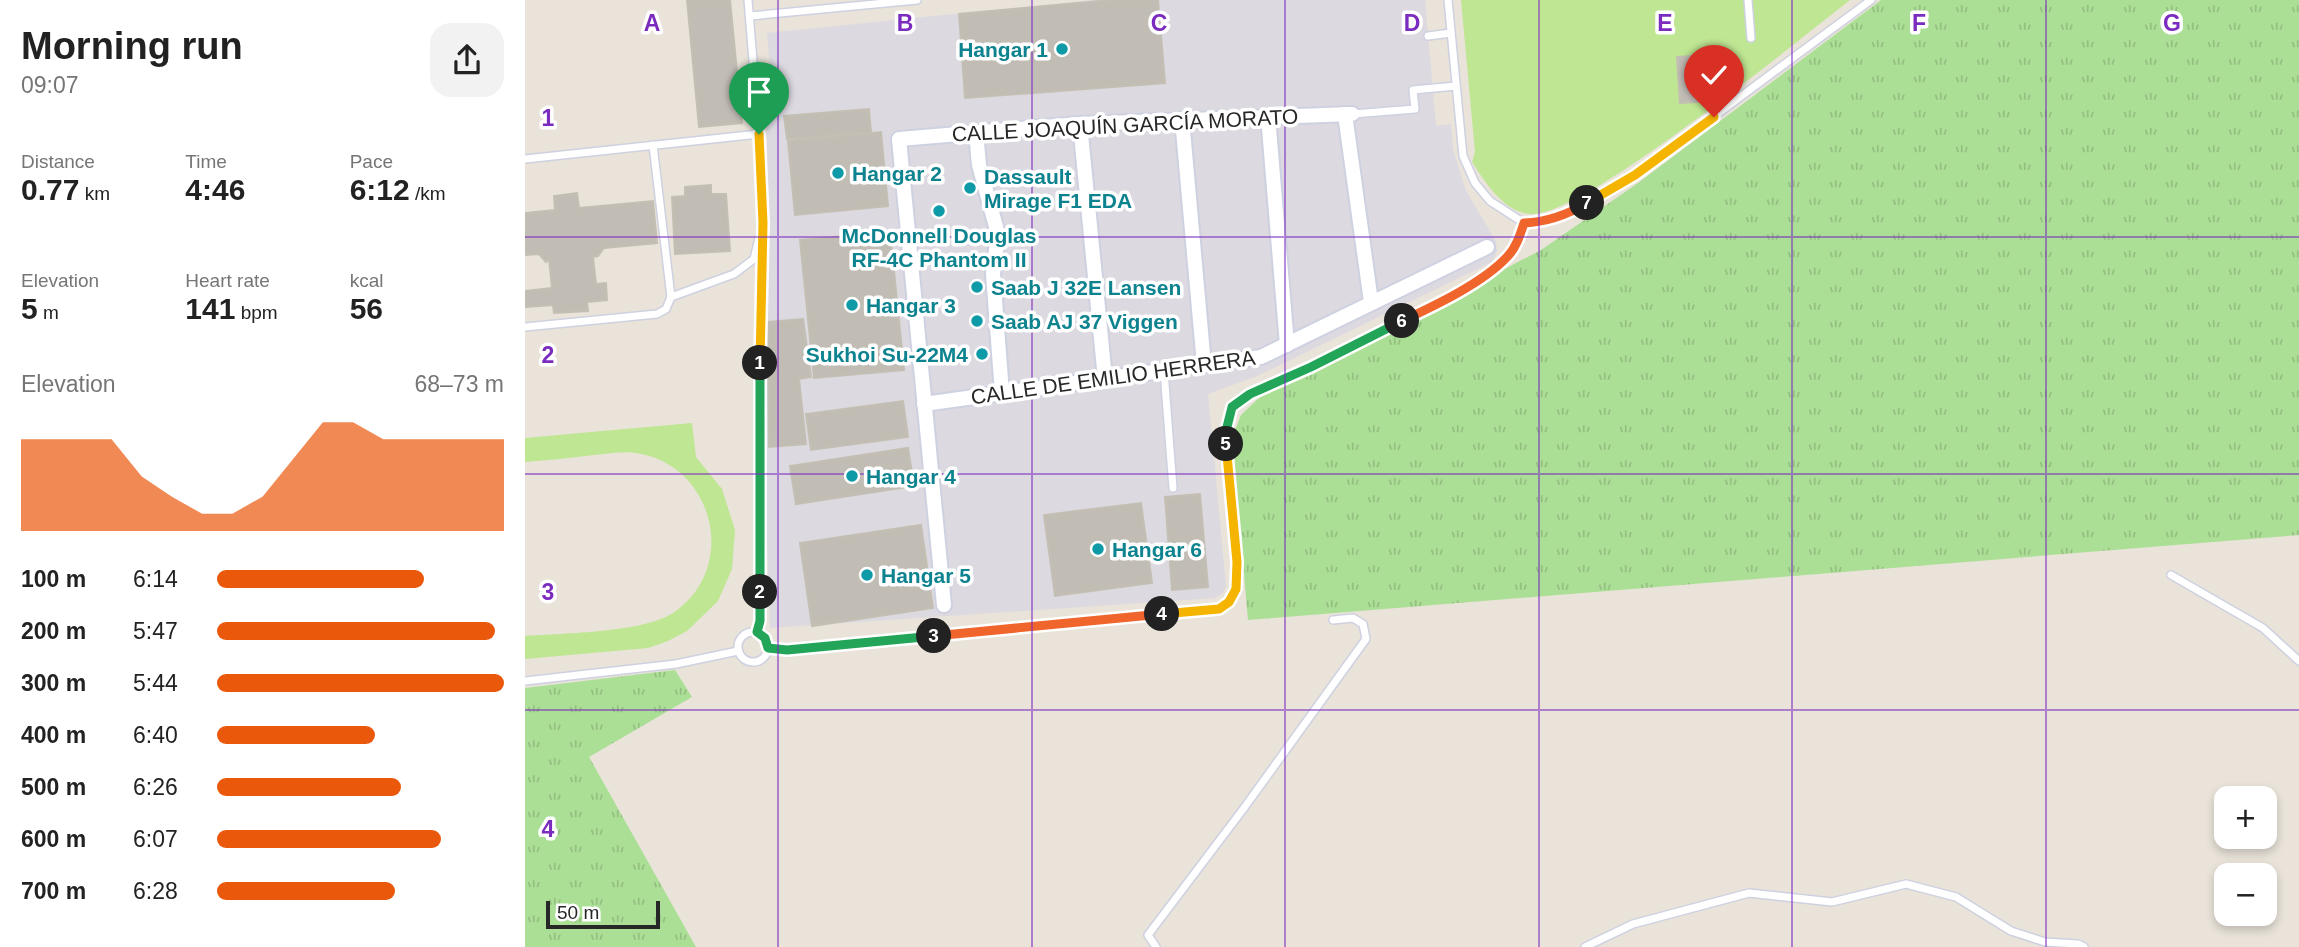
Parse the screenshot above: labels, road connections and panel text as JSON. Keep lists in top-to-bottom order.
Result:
{
  "streets": {
    "street": ["CALLE JOAQUÍN GARCÍA MORATO", "CALLE DE EMILIO HERRERA"]
  },
  "crossings": [
    ["CALLE JOAQUÍN GARCÍA MORATO", "CALLE DE EMILIO HERRERA"]
  ],
  "places": [
    "Hangar 1",
    "Hangar 2",
    "Dassault Mirage F1 EDA",
    "McDonnell Douglas RF-4C Phantom II",
    "Saab J 32E Lansen",
    "Hangar 3",
    "Saab AJ 37 Viggen",
    "Sukhoi Su-22M4",
    "Hangar 4",
    "Hangar 6",
    "Hangar 5"
  ],
  "scale_bar": "50 m",
  "page": {
    "heading": ["Morning run", "09:07"],
    "stats": [
      ["Distance", "0.77 km"],
      ["Time", "4:46"],
      ["Pace", "6:12 /km"],
      ["Elevation", "5 m"],
      ["Heart rate", "141 bpm"],
      ["kcal", "56"]
    ],
    "pins": [
      "7",
      "6",
      "1",
      "5",
      "2",
      "4",
      "3"
    ],
    "chart": ["Elevation", "68–73 m"],
    "list": [
      {
        "name": "100 m",
        "note": "6:14"
      },
      {
        "name": "200 m",
        "note": "5:47"
      },
      {
        "name": "300 m",
        "note": "5:44"
      },
      {
        "name": "400 m",
        "note": "6:40"
      },
      {
        "name": "500 m",
        "note": "6:26"
      },
      {
        "name": "600 m",
        "note": "6:07"
      },
      {
        "name": "700 m",
        "note": "6:28"
      }
    ],
    "map_buttons": ["+", "−"],
    "scale": "50 m"
  },
  "grid": {
    "columns": [
      "A",
      "B",
      "C",
      "D",
      "E",
      "F",
      "G"
    ],
    "rows": [
      "1",
      "2",
      "3",
      "4"
    ]
  }
}
